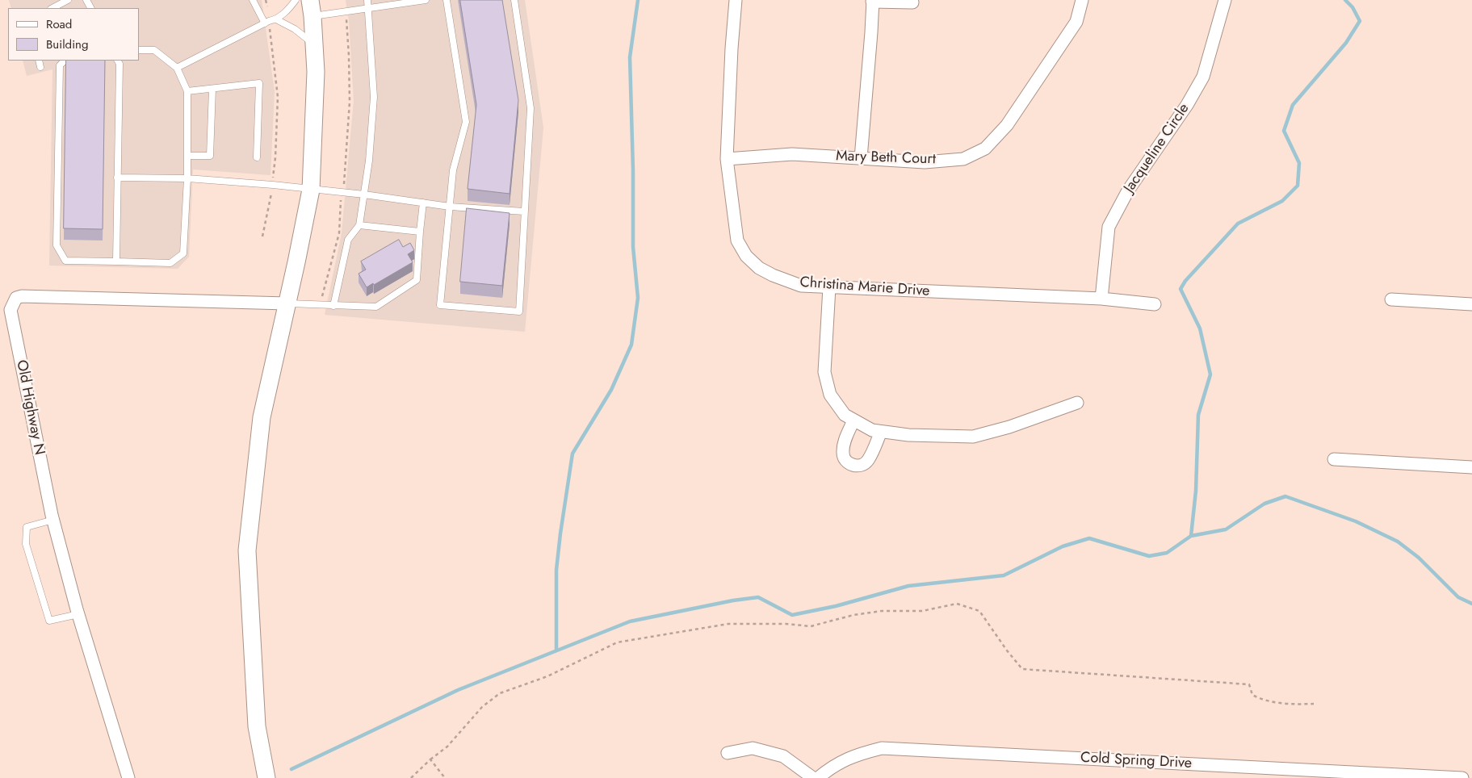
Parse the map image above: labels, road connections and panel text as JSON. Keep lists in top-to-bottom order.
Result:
{
  "streets": {
    "street": [
      "Jacqueline Circle",
      "Mary Beth Court",
      "Christina Marie Drive",
      "Old Highway N",
      "Cold Spring Drive"
    ]
  },
  "crossings": [
    ["Jacqueline Circle", "Christina Marie Drive"],
    ["Mary Beth Court", "Christina Marie Drive"]
  ],
  "legend": ["Road", "Building"]
}
